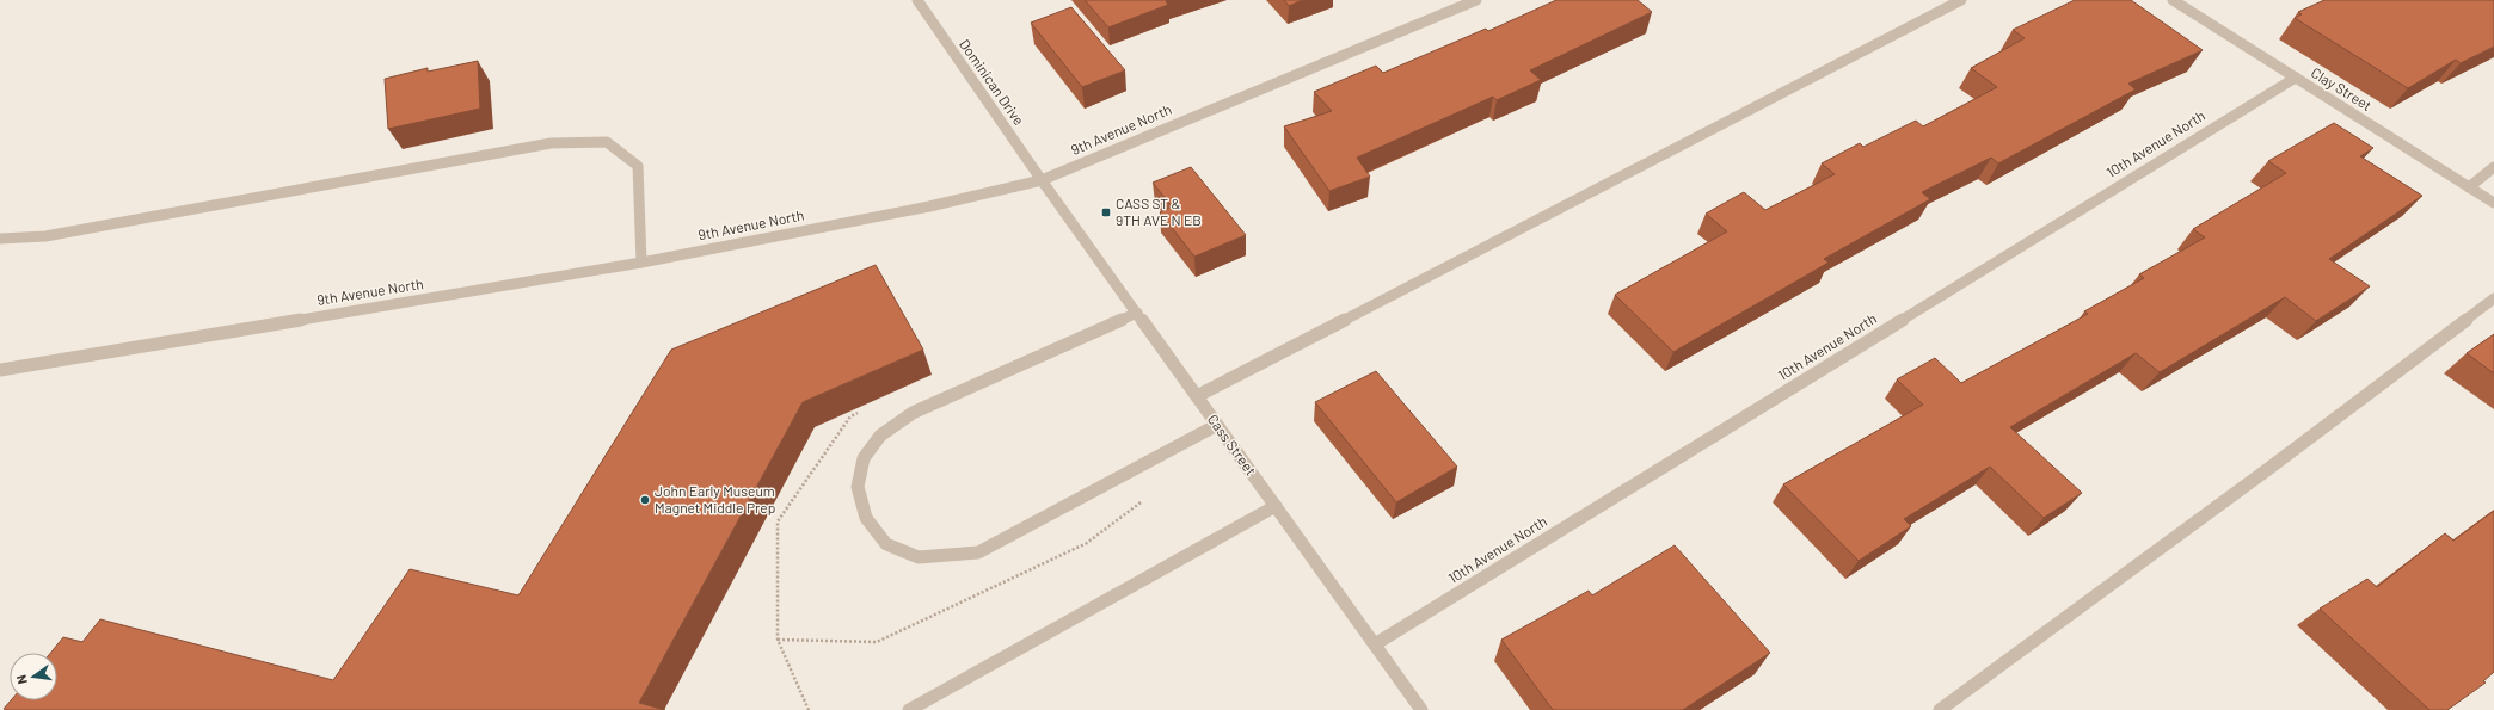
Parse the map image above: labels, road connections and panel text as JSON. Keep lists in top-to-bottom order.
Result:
{
  "streets": {
    "street": [
      "Dominican Drive",
      "Clay Street",
      "9th Avenue North",
      "10th Avenue North",
      "Cass Street"
    ]
  },
  "crossings": [
    ["Dominican Drive", "9th Avenue North"],
    ["Dominican Drive", "Cass Street"],
    ["Clay Street", "10th Avenue North"],
    ["9th Avenue North", "Cass Street"],
    ["10th Avenue North", "Cass Street"]
  ],
  "places": {
    "transit": ["CASS ST & 9TH AVE N EB"],
    "other": ["John Early Museum Magnet Middle Prep"]
  },
  "north": "left"
}
